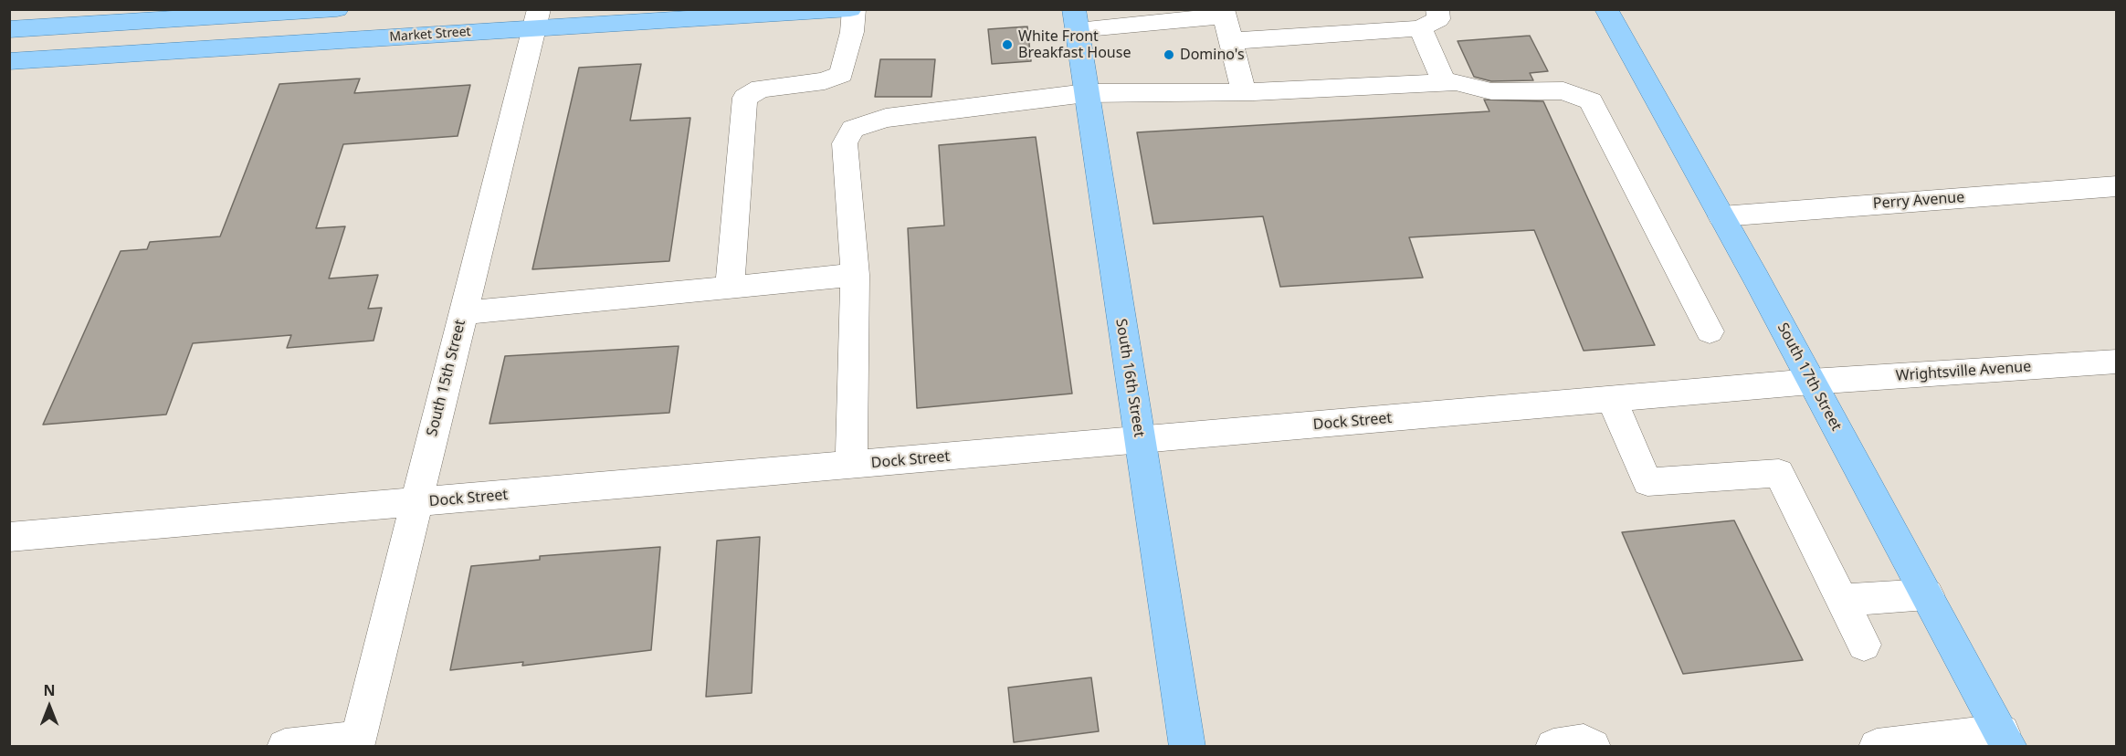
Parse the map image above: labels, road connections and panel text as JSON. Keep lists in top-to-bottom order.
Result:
{
  "streets": {
    "main road": ["Market Street", "South 17th Street", "South 16th Street"],
    "street": [
      "Perry Avenue",
      "Wrightsville Avenue",
      "South 15th Street",
      "Dock Street"
    ]
  },
  "crossings": [
    ["Market Street", "South 15th Street"],
    ["Perry Avenue", "South 17th Street"],
    ["Wrightsville Avenue", "South 17th Street"],
    ["Wrightsville Avenue", "Dock Street"],
    ["South 17th Street", "Dock Street"],
    ["South 15th Street", "Dock Street"],
    ["South 16th Street", "Dock Street"]
  ],
  "places": ["White Front Breakfast House", "Domino's"],
  "north": "top"
}
